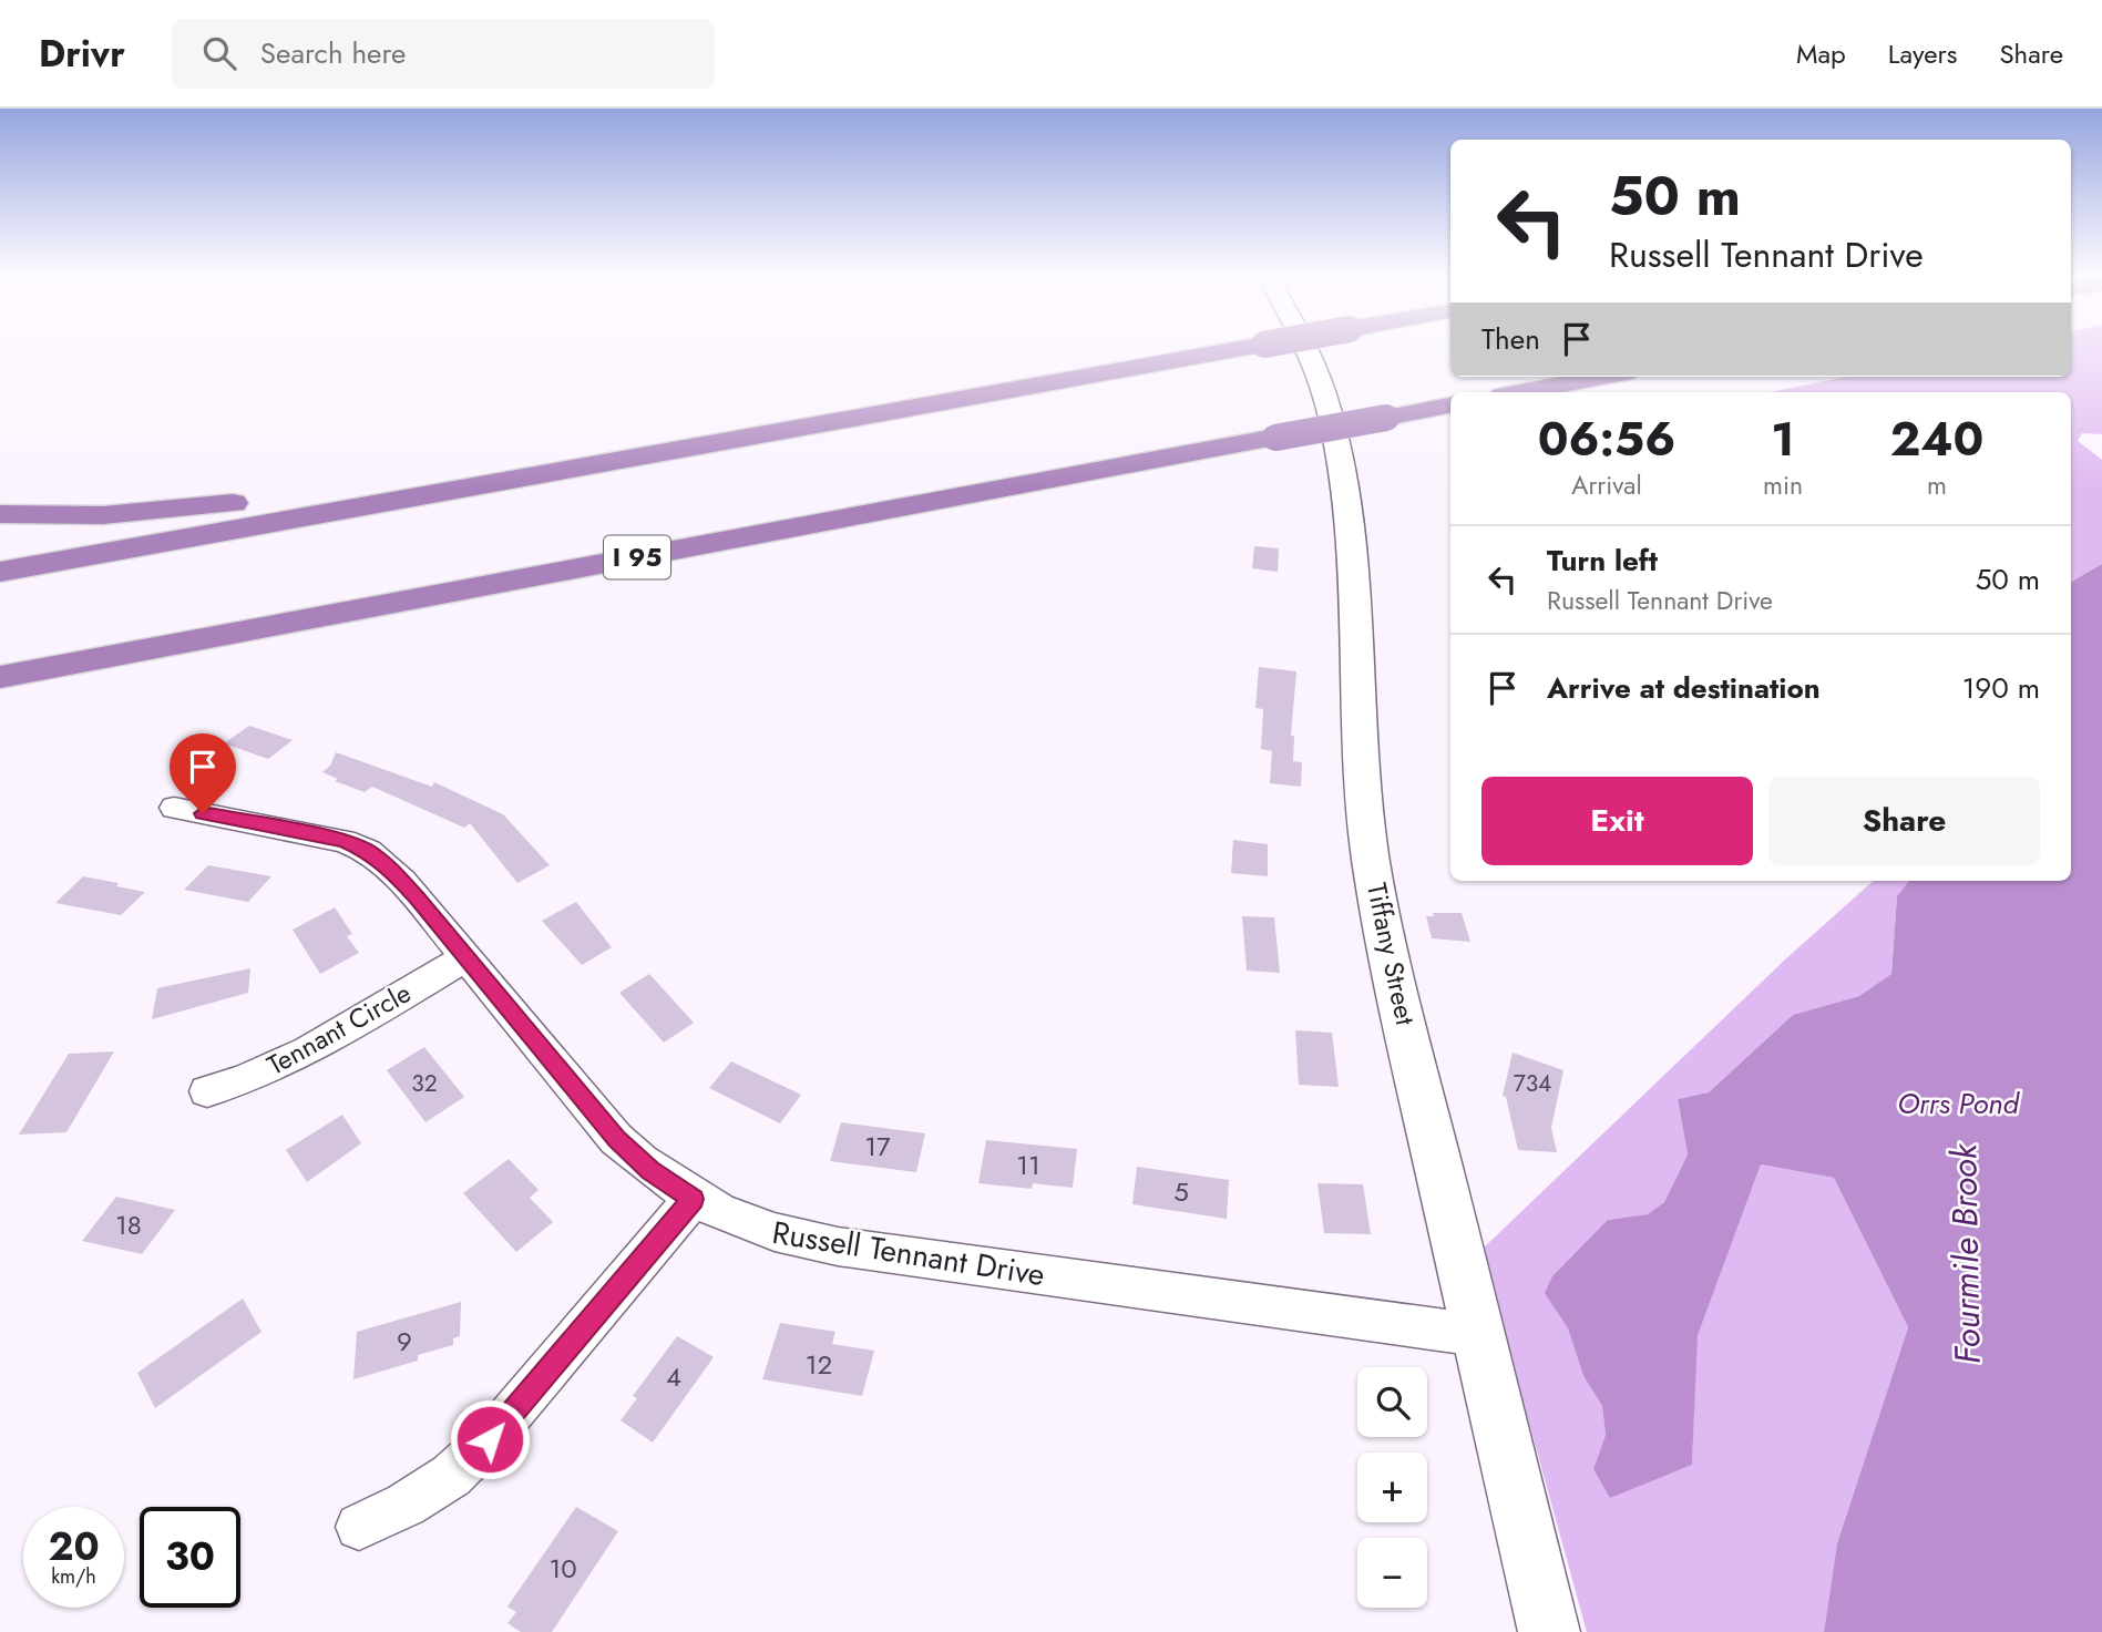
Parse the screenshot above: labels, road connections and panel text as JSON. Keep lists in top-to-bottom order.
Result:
{
  "streets": {
    "highway": ["I 95"],
    "street": ["Tiffany Street", "Tennant Circle", "Russell Tennant Drive"]
  },
  "crossings": [
    ["Tiffany Street", "Russell Tennant Drive"],
    ["Tennant Circle", "Russell Tennant Drive"]
  ],
  "water": ["Orrs Pond", "Fourmile Brook"],
  "house_numbers": [
    "32",
    "734",
    "17",
    "11",
    "5",
    "18",
    "9",
    "12",
    "4",
    "10"
  ],
  "page": {
    "header": "Drivr",
    "search": "Search here",
    "nav": ["Map", "Layers", "Share"],
    "turn": ["50 m", "Russell Tennant Drive"],
    "then": "Then",
    "eta": [
      "06:56",
      "Arrival",
      "1",
      "min",
      "240",
      "m"
    ],
    "list": [
      {
        "name": "Turn left",
        "note": "Russell Tennant Drive",
        "value": "50 m"
      },
      {
        "name": "Arrive at destination",
        "value": "190 m"
      }
    ],
    "buttons": ["Exit", "Share"],
    "map_buttons": ["+", "−"],
    "speed": "20 km/h",
    "limit": "30"
  }
}
